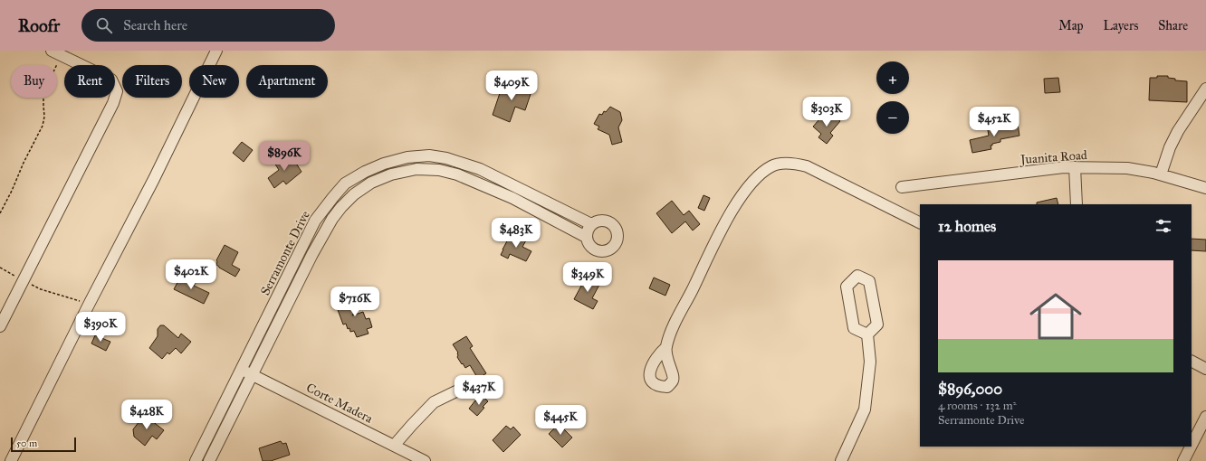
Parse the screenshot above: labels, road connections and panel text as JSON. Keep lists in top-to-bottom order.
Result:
{
  "streets": {
    "street": ["Juanita Road", "Serramonte Drive", "Corte Madera"]
  },
  "crossings": [
    ["Serramonte Drive", "Corte Madera"]
  ],
  "scale_bar": "50 m",
  "page": {
    "header": "Roofr",
    "search": "Search here",
    "nav": ["Map", "Layers", "Share"],
    "map_buttons": ["+", "−"],
    "chip": [
      "Buy",
      "Rent",
      "Filters",
      "New",
      "Apartment"
    ],
    "price": [
      "$409K",
      "$303K",
      "$452K",
      "$896K",
      "$483K",
      "$402K",
      "$349K",
      "$716K",
      "$390K",
      "$437K",
      "$428K",
      "$445K"
    ],
    "heading": "12 homes",
    "list": [
      {
        "name": "$896,000",
        "note": "4 rooms · 132 m² · Serramonte Drive"
      }
    ],
    "scale": "50 m"
  }
}
